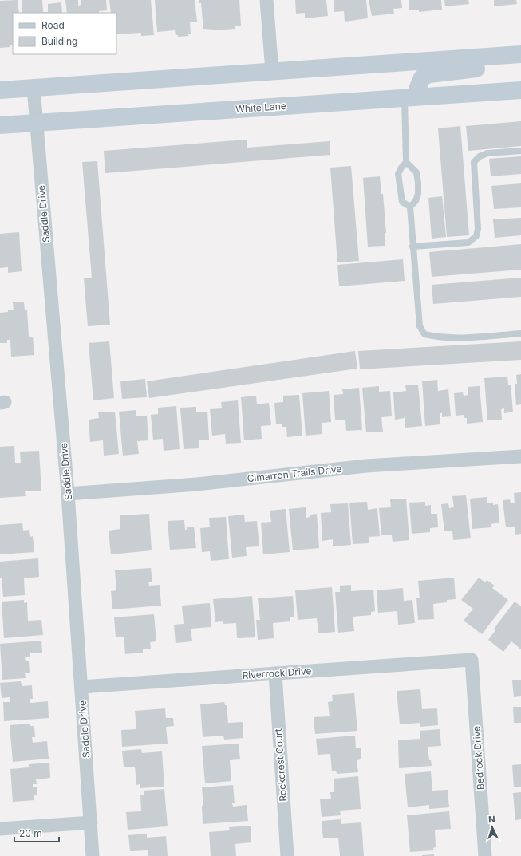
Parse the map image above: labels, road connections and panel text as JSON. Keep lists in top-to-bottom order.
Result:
{
  "streets": {
    "main road": ["White Lane"],
    "street": [
      "Saddle Drive",
      "Cimarron Trails Drive",
      "Riverrock Drive",
      "Bedrock Drive",
      "Rockcrest Court"
    ]
  },
  "crossings": [
    ["White Lane", "Saddle Drive"],
    ["Saddle Drive", "Cimarron Trails Drive"],
    ["Saddle Drive", "Riverrock Drive"],
    ["Riverrock Drive", "Bedrock Drive"],
    ["Riverrock Drive", "Rockcrest Court"]
  ],
  "legend": ["Road", "Building"],
  "scale_bar": "20 m",
  "north": "top"
}
